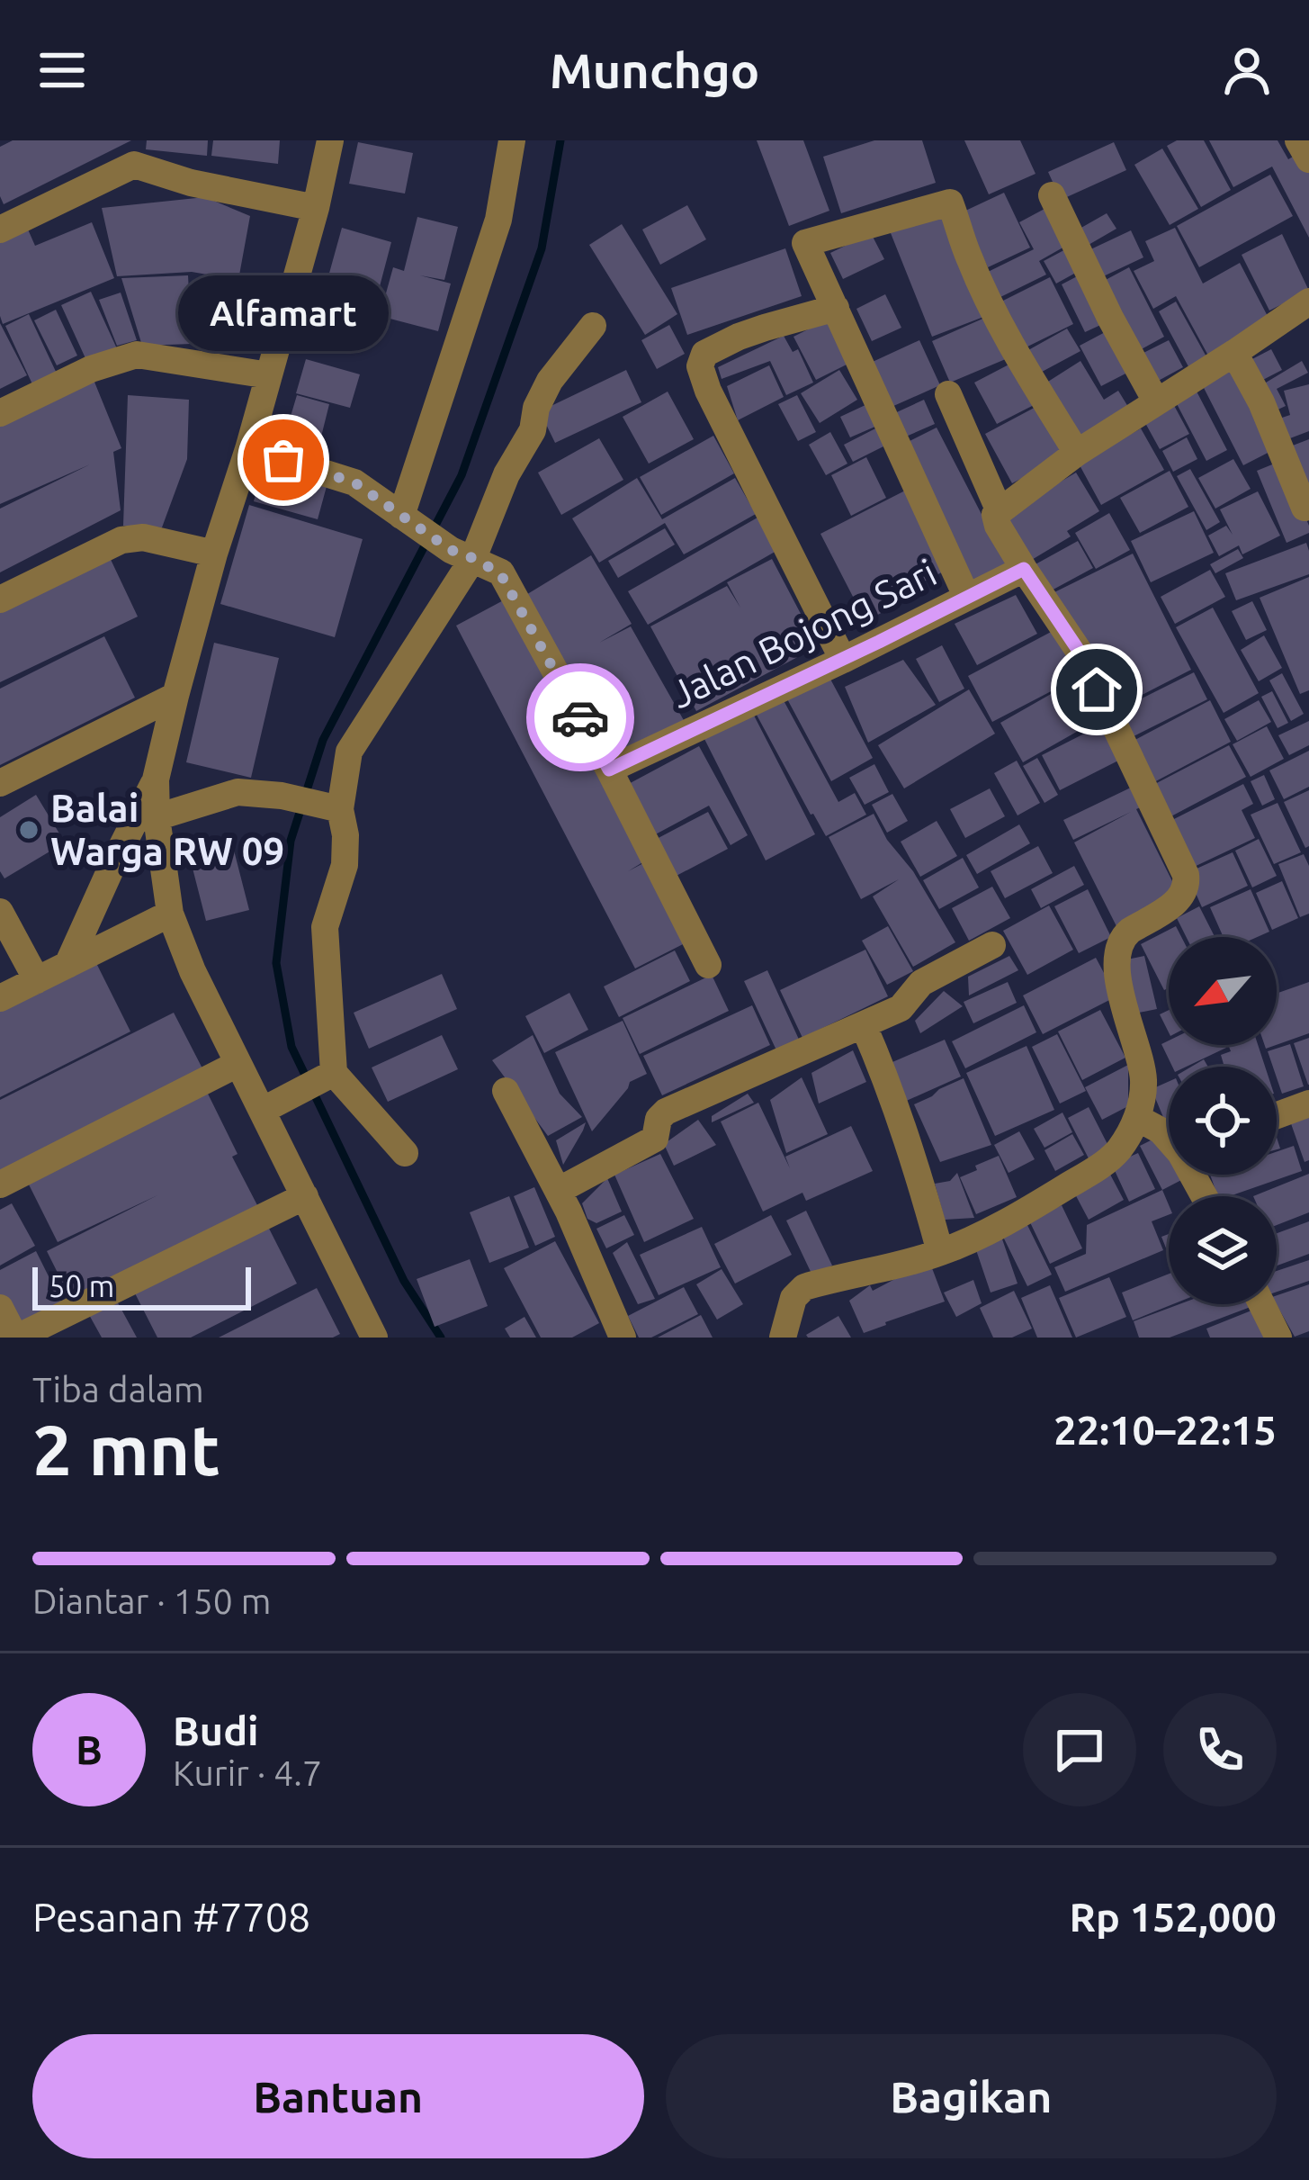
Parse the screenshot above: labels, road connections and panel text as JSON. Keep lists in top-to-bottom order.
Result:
{
  "streets": {
    "street": ["Jalan Bojong Sari"]
  },
  "places": ["Alfamart", "Balai Warga RW 09"],
  "scale_bar": "50 m",
  "north": "bottom left",
  "page": {
    "header": "Munchgo",
    "bubble": "Alfamart",
    "scale": "50 m",
    "heading": ["2 mnt", "Tiba dalam", "22:10–22:15"],
    "panel": [
      "Budi",
      "Kurir · 4.7",
      "Pesanan #7708",
      "Rp 152,000"
    ],
    "bar": "Diantar · 150 m",
    "round": "B",
    "buttons": ["Bantuan", "Bagikan"]
  }
}
